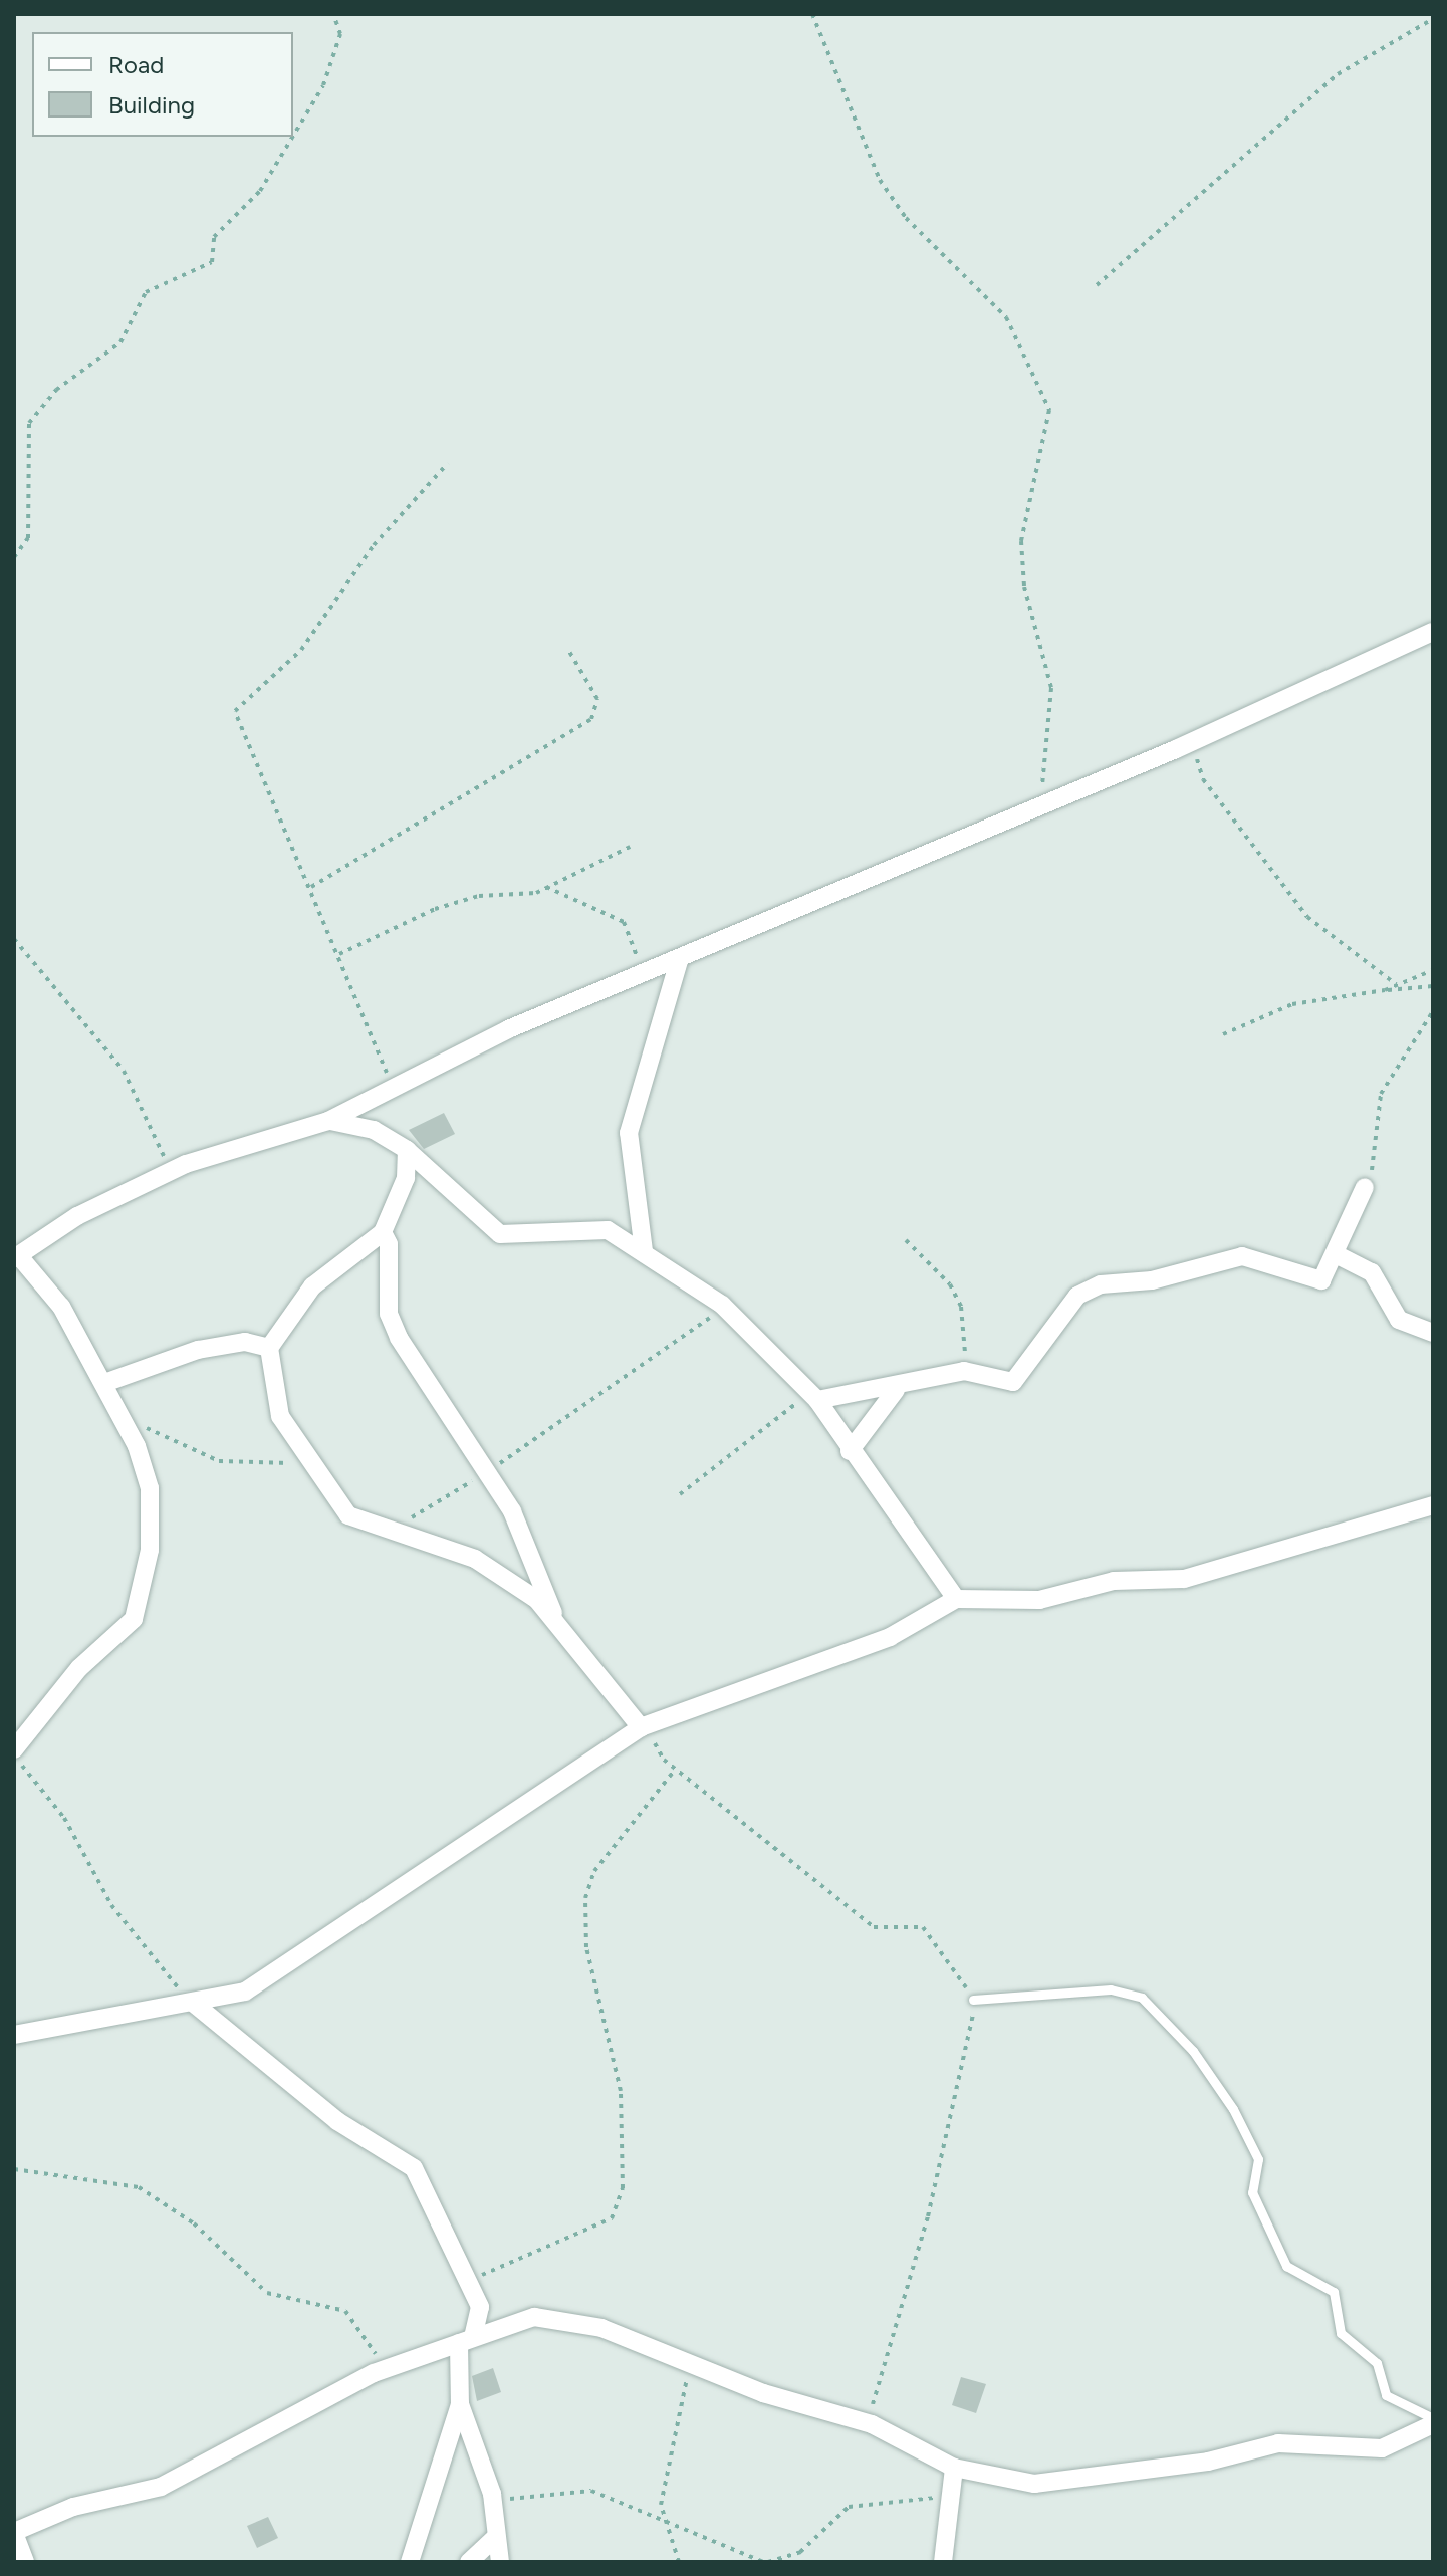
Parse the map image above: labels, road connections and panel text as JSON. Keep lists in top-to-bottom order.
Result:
{
  "legend": ["Road", "Building"]
}
